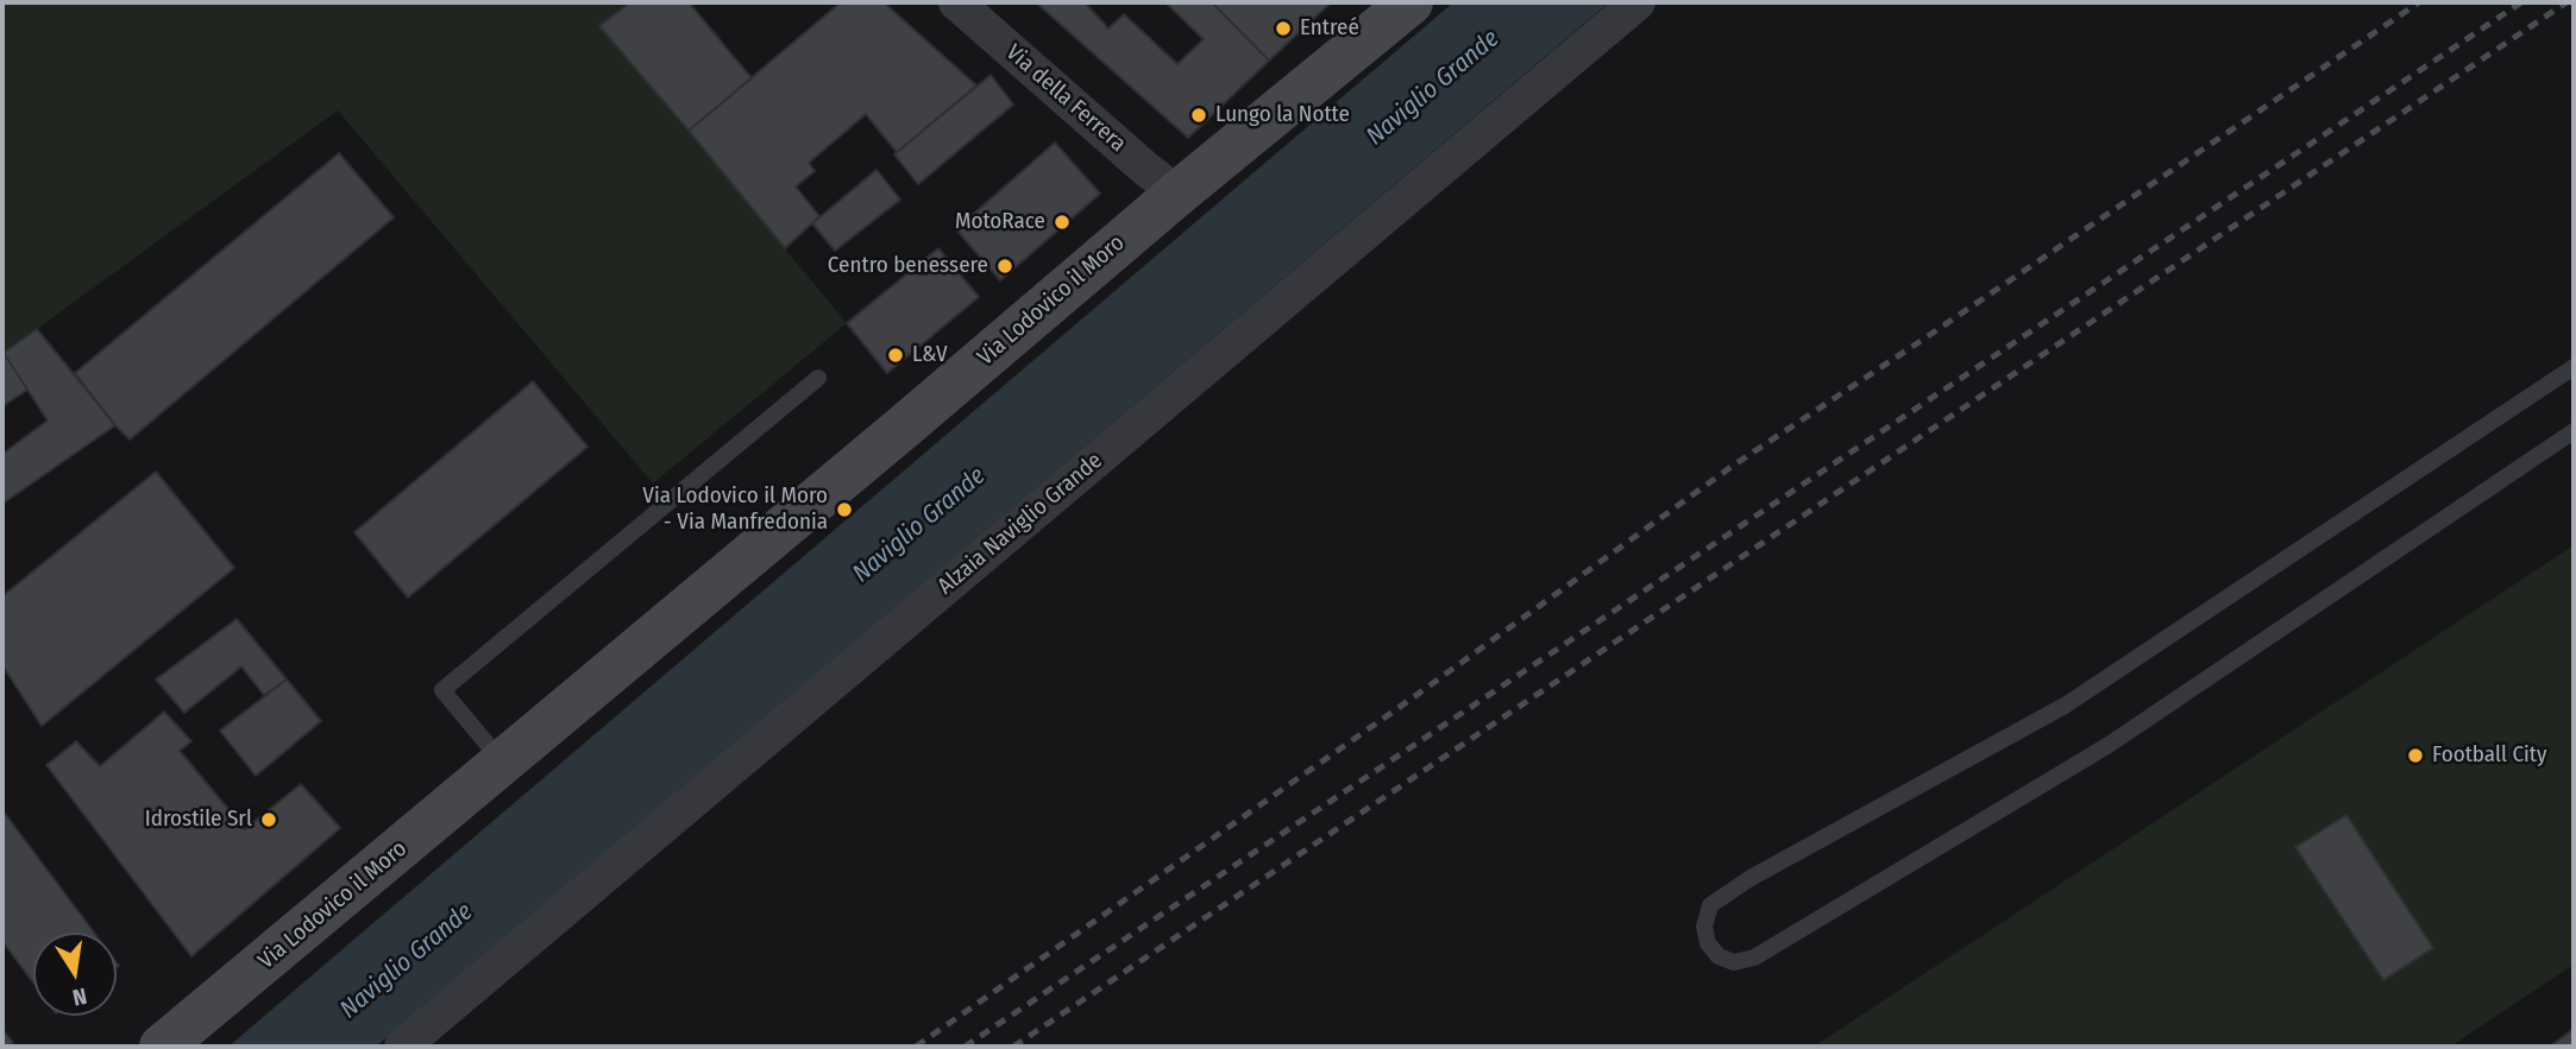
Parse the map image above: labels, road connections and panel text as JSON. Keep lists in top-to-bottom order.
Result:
{
  "streets": {
    "street": ["Via della Ferrera", "Via Lodovico il Moro", "Alzaia Naviglio Grande"]
  },
  "crossings": [
    ["Via della Ferrera", "Via Lodovico il Moro"]
  ],
  "water": ["Naviglio Grande"],
  "places": [
    "Entreé",
    "Lungo la Notte",
    "MotoRace",
    "Centro benessere",
    "L&V",
    "Via Lodovico il Moro - Via Manfredonia",
    "Football City",
    "Idrostile Srl"
  ],
  "north": "bottom"
}
